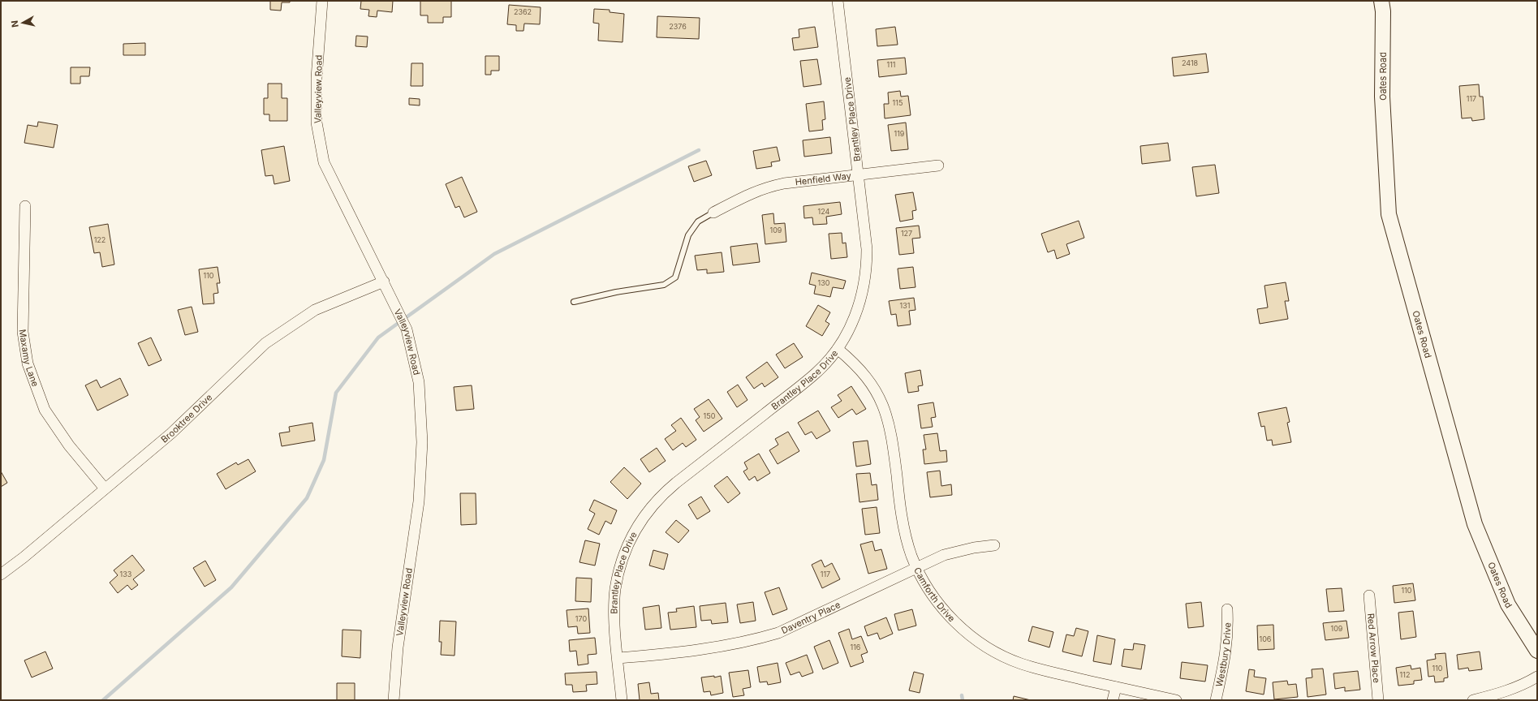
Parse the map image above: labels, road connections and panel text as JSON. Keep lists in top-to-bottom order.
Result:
{
  "streets": {
    "street": [
      "Oates Road",
      "Valleyview Road",
      "Brantley Place Drive",
      "Henfield Way",
      "Maxamy Lane",
      "Brooktree Drive",
      "Camforth Drive",
      "Daventry Place",
      "Red Arrow Place",
      "Westbury Drive"
    ]
  },
  "crossings": [
    ["Valleyview Road", "Brooktree Drive"],
    ["Brantley Place Drive", "Henfield Way"],
    ["Brantley Place Drive", "Camforth Drive"],
    ["Brantley Place Drive", "Daventry Place"],
    ["Maxamy Lane", "Brooktree Drive"],
    ["Camforth Drive", "Daventry Place"]
  ],
  "house_numbers": [
    "2362",
    "2376",
    "2418",
    "111",
    "117",
    "115",
    "119",
    "124",
    "109",
    "127",
    "122",
    "110",
    "130",
    "131",
    "150",
    "133",
    "117",
    "110",
    "170",
    "109",
    "106",
    "116",
    "110",
    "112"
  ],
  "north": "left"
}
